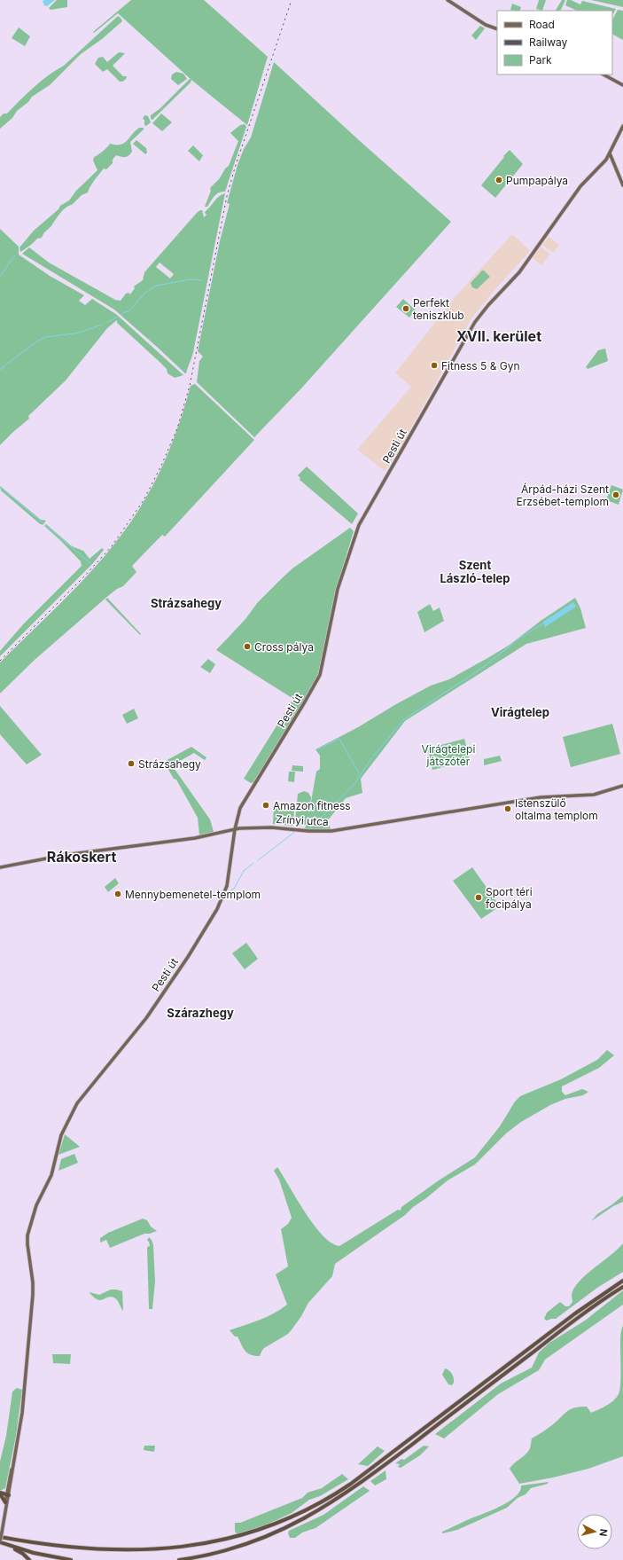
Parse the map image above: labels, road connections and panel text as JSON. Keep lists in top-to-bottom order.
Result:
{
  "streets": {
    "main road": ["Pesti út", "Zrínyi utca"]
  },
  "crossings": [
    ["Pesti út", "Zrínyi utca"]
  ],
  "districts": [
    "XVII. kerület",
    "Szent László-telep",
    "Strázsahegy",
    "Virágtelep",
    "Rákoskert",
    "Szárazhegy"
  ],
  "parks": ["Virágtelepi játszótér"],
  "places": [
    "Pumpapálya",
    "Perfekt teniszklub",
    "Fitness 5 & Gyn",
    "Árpád-házi Szent Erzsébet-templom",
    "Cross pálya",
    "Strázsahegy",
    "Amazon fitness",
    "Istenszülő oltalma templom",
    "Mennybemenetel-templom",
    "Sport téri focipálya"
  ],
  "legend": ["Road", "Railway", "Park"],
  "north": "right"
}
